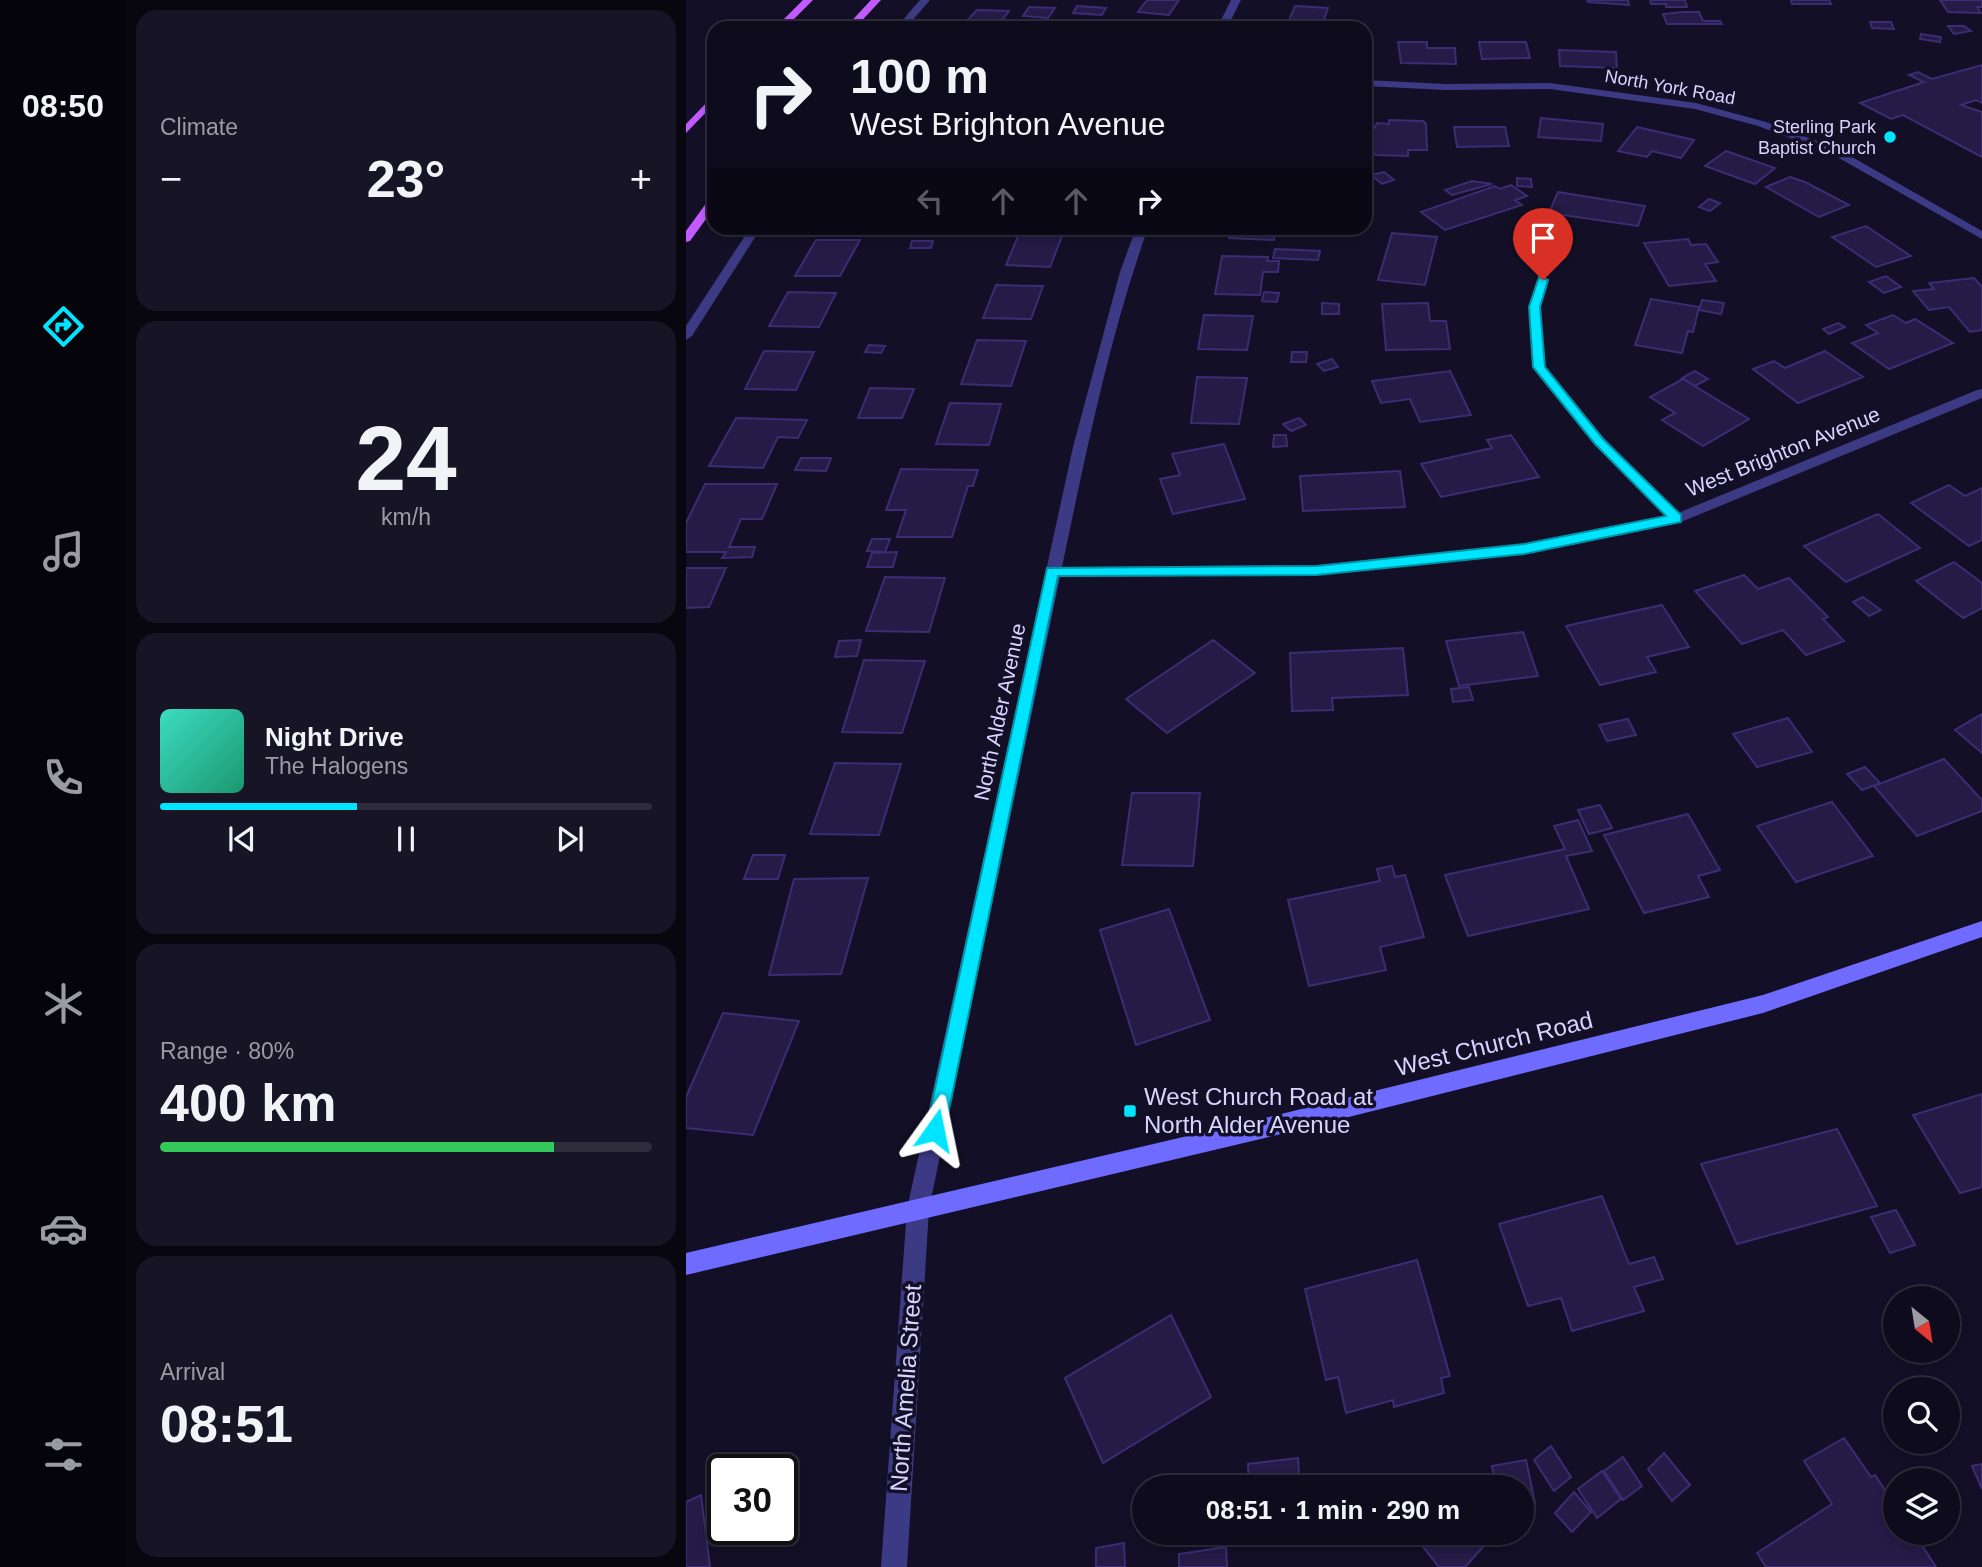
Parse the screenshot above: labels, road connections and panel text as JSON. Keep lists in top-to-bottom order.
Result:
{
  "streets": {
    "main road": ["West Church Road"],
    "street": [
      "North York Road",
      "West Brighton Avenue",
      "North Alder Avenue",
      "North Amelia Street"
    ]
  },
  "crossings": [
    ["West Brighton Avenue", "North Alder Avenue"],
    ["North Alder Avenue", "West Church Road"],
    ["North Alder Avenue", "North Amelia Street"],
    ["West Church Road", "North Amelia Street"]
  ],
  "places": {
    "other": ["Sterling Park Baptist Church"],
    "transit": ["West Church Road at North Alder Avenue"]
  },
  "north": "bottom right",
  "page": {
    "tabs": "08:50",
    "tile": [
      "Climate",
      ["24", "km/h"],
      ["Range · 80%", "400 km"],
      ["Arrival", "08:51"]
    ],
    "turn": ["100 m", "West Brighton Avenue"],
    "heat": ["−", "23°", "+"],
    "song": ["Night Drive", "The Halogens"],
    "limit": "30",
    "trip": "08:51 · 1 min · 290 m"
  }
}
